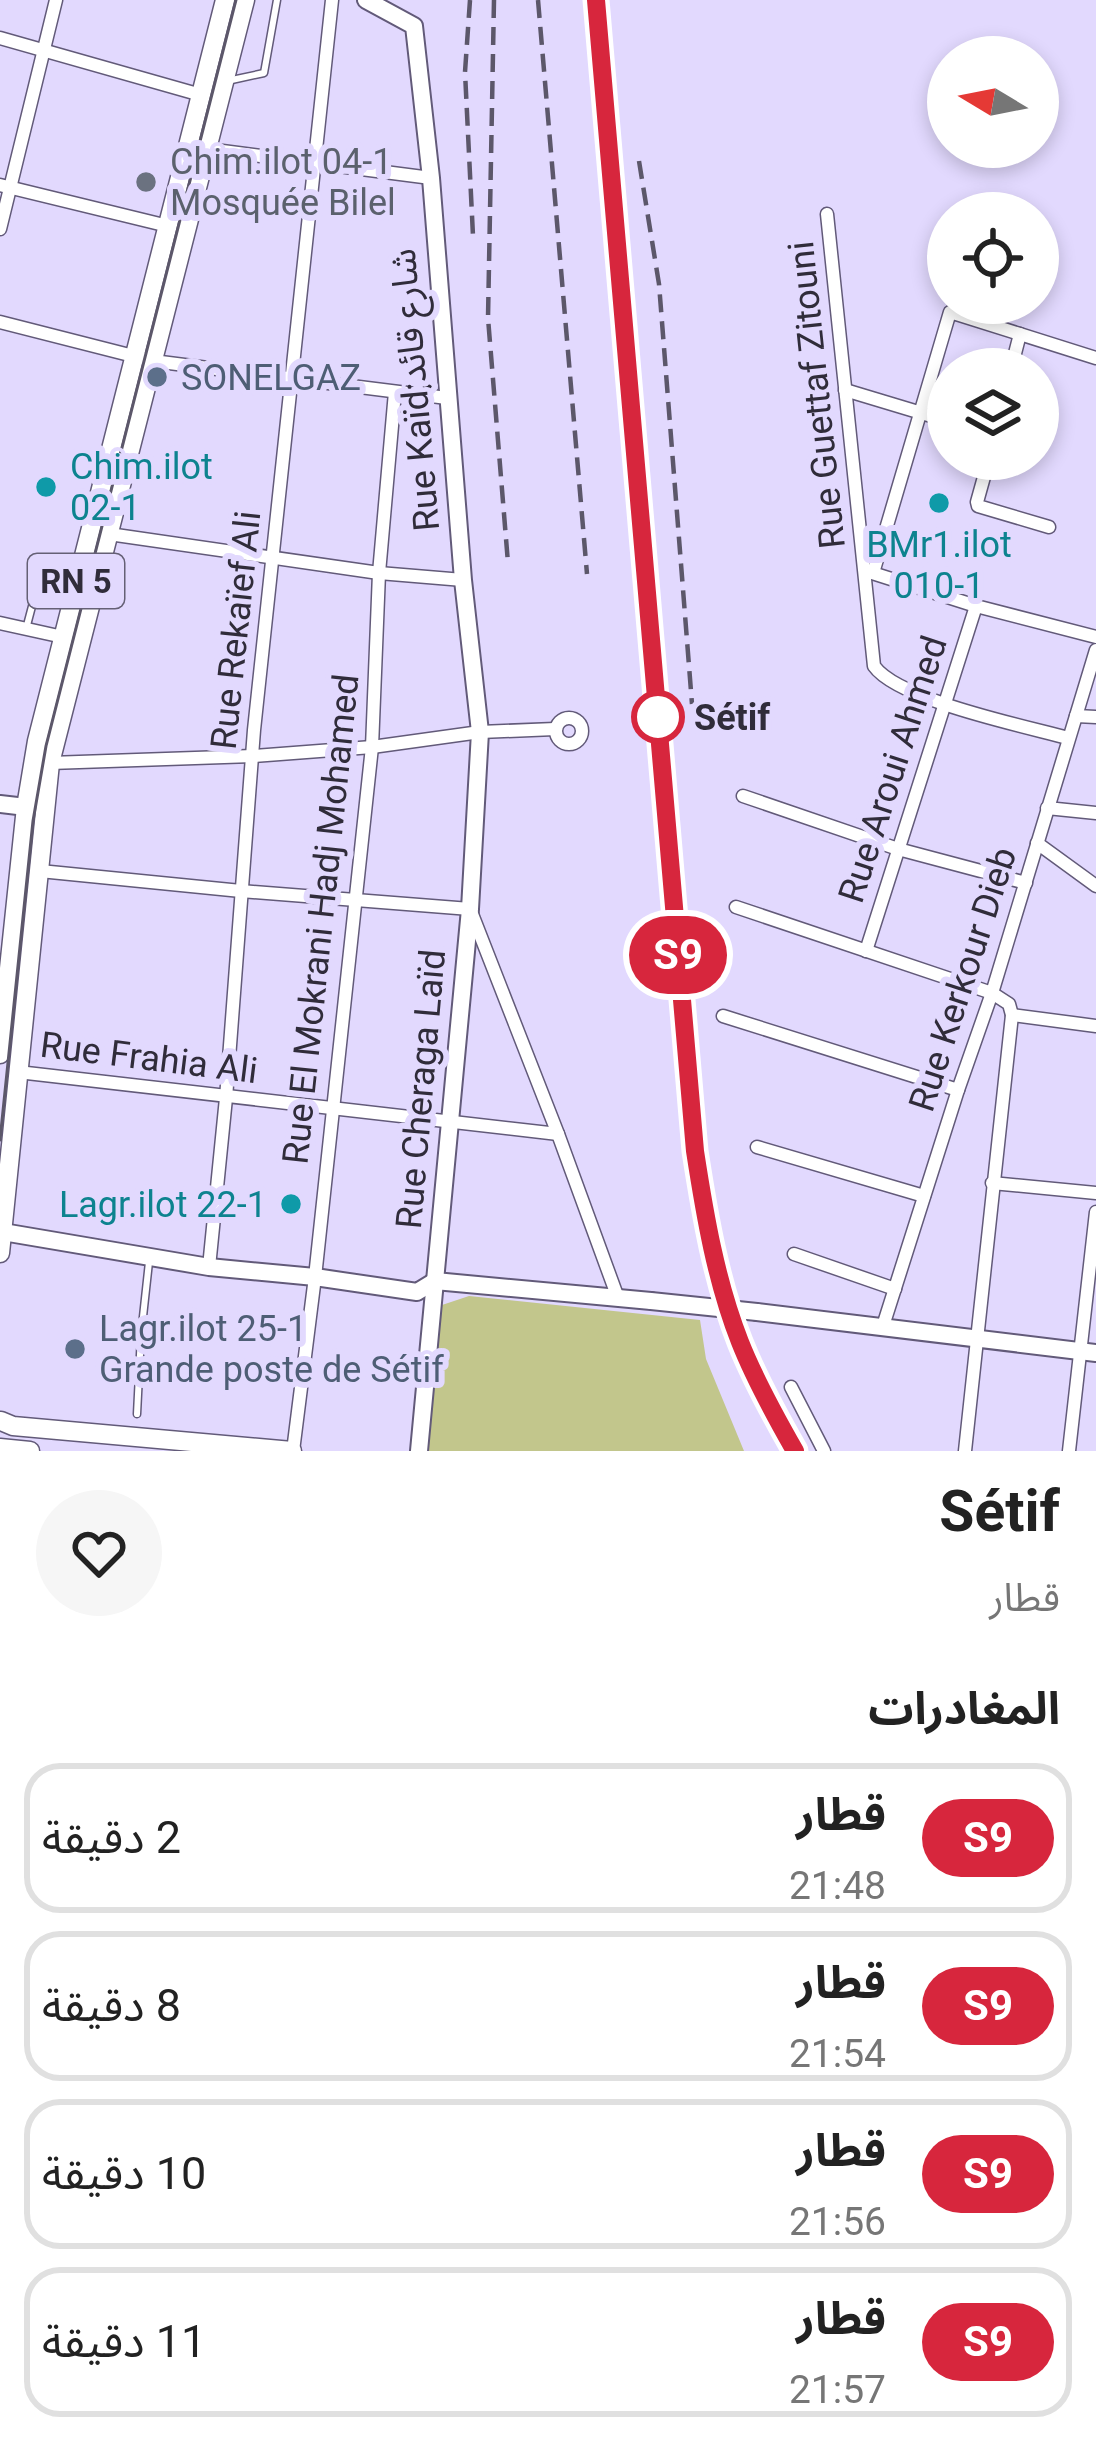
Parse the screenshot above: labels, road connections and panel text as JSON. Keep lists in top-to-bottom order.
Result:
{
  "streets": {
    "main road": ["RN 5"],
    "street": [
      "Rue Kaïd;شارع قائد",
      "Rue Guettaf Zitouni",
      "Rue Rekaïef Ali",
      "Rue Aroui Ahmed",
      "Rue El Mokrani Hadj Mohamed",
      "Rue Kerkour Dieb",
      "Rue Frahia Ali",
      "Rue Cheraga Laïd"
    ]
  },
  "crossings": [
    ["Rue Kaïd;شارع قائد", "Rue Cheraga Laïd"],
    ["Rue Guettaf Zitouni", "Rue Aroui Ahmed"],
    ["RN 5", "Rue Frahia Ali"],
    ["Rue Rekaïef Ali", "Rue Frahia Ali"],
    ["Rue El Mokrani Hadj Mohamed", "Rue Frahia Ali"],
    ["Rue Frahia Ali", "Rue Cheraga Laïd"]
  ],
  "places": [
    "Chim.ilot 04-1 Mosquée Bilel",
    "SONELGAZ",
    "Chim.ilot 02-1",
    "BMr1.ilot 010-1",
    "Sétif",
    "Lagr.ilot 22-1",
    "Lagr.ilot 25-1 Grande poste de Sétif"
  ],
  "north": "left",
  "page": {
    "on_map": "S9",
    "heading": [
      ["Sétif", "قطار"],
      "المغادرات"
    ],
    "list": [
      {
        "mark": "S9",
        "name": "قطار",
        "note": "21:48",
        "value": "2 دقيقة"
      },
      {
        "mark": "S9",
        "name": "قطار",
        "note": "21:54",
        "value": "8 دقيقة"
      },
      {
        "mark": "S9",
        "name": "قطار",
        "note": "21:56",
        "value": "10 دقيقة"
      },
      {
        "mark": "S9",
        "name": "قطار",
        "note": "21:57",
        "value": "11 دقيقة"
      }
    ]
  }
}
